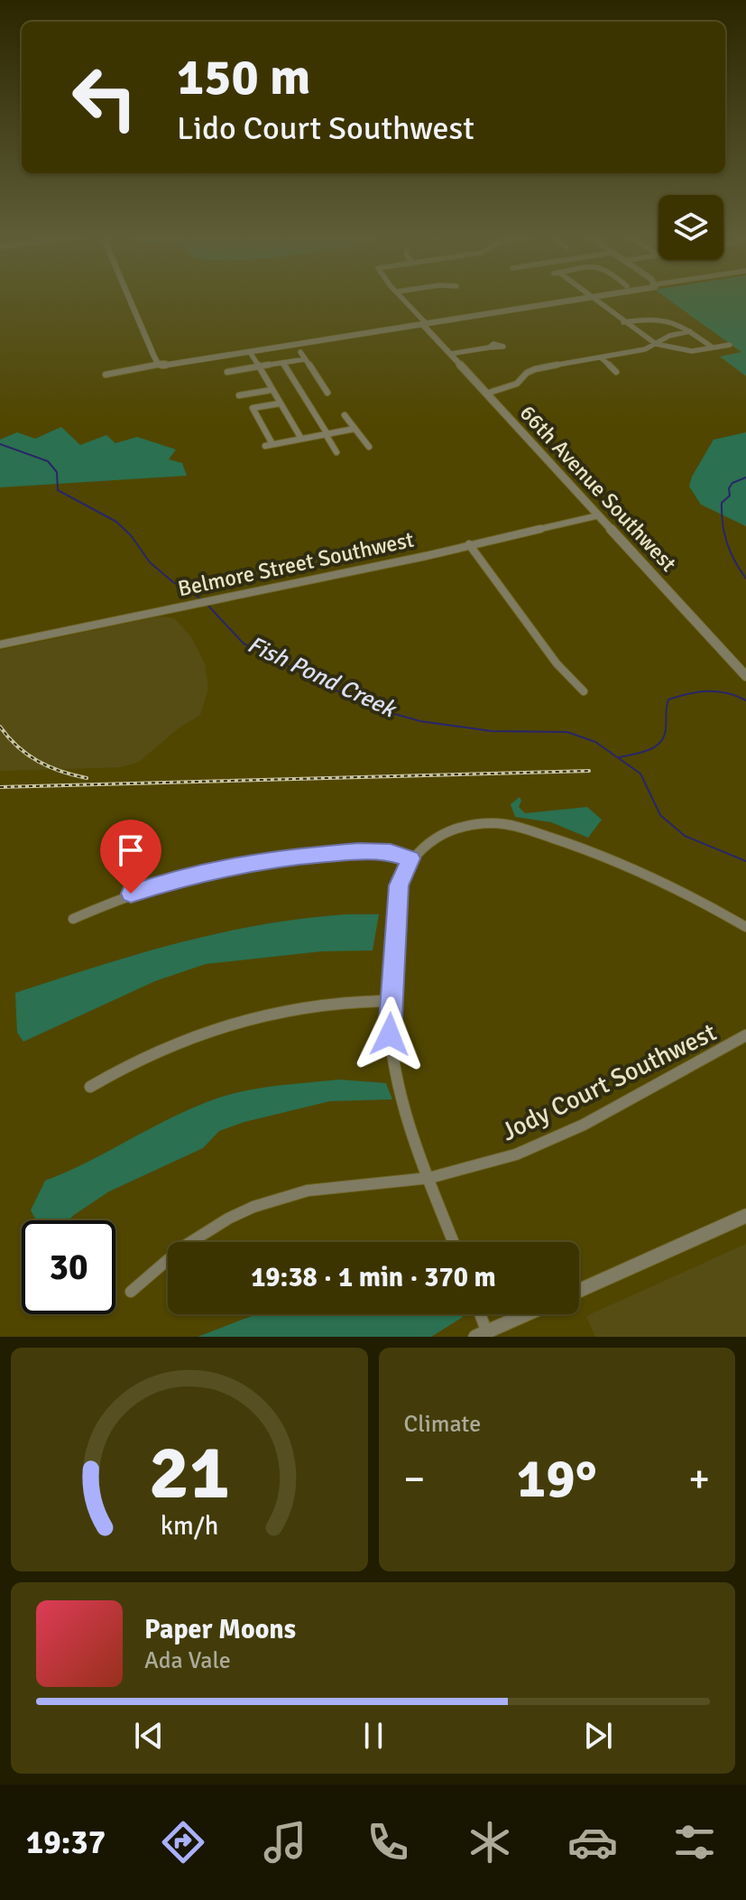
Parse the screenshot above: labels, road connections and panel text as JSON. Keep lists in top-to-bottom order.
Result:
{
  "streets": {
    "street": ["66th Avenue Southwest", "Belmore Street Southwest", "Jody Court Southwest"]
  },
  "crossings": [
    ["66th Avenue Southwest", "Belmore Street Southwest"]
  ],
  "water": ["Fish Pond Creek"],
  "page": {
    "turn": ["150 m", "Lido Court Southwest"],
    "limit": "30",
    "trip": "19:38 · 1 min · 370 m",
    "tile": "Climate",
    "heat": ["−", "19°", "+"],
    "song": ["Paper Moons", "Ada Vale"],
    "tabs": "19:37",
    "gauge": ["21", "km/h"]
  }
}
